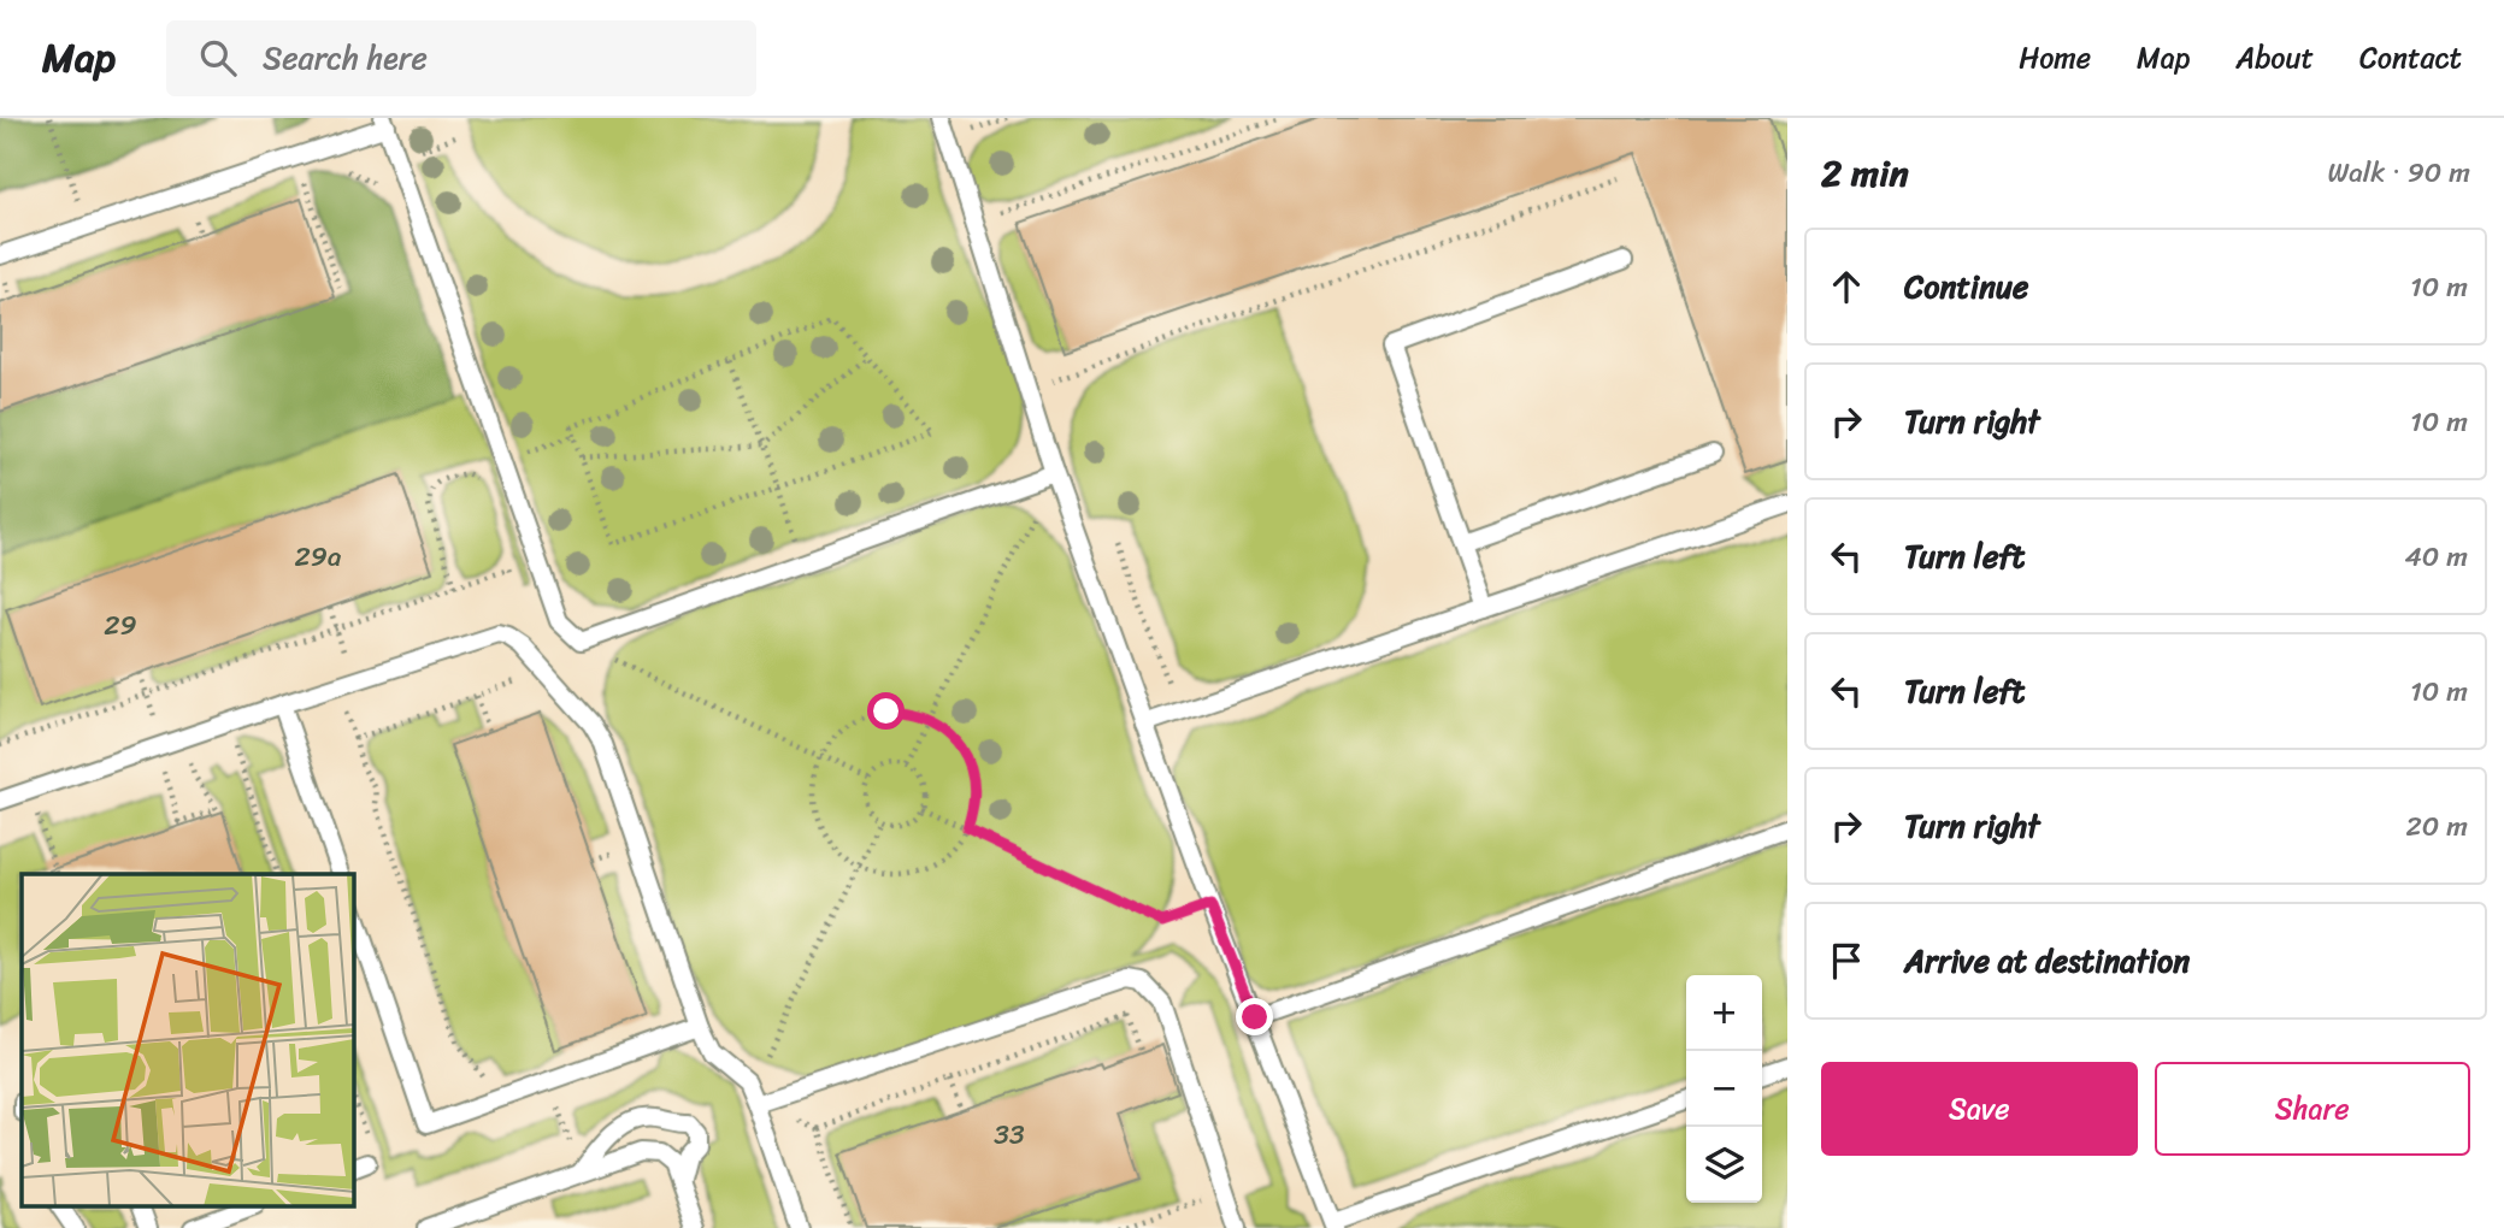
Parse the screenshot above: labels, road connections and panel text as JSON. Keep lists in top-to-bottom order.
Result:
{
  "house_numbers": ["29a", "29", "33"],
  "page": {
    "header": "Map",
    "search": "Search here",
    "nav": [
      "Home",
      "Map",
      "About",
      "Contact"
    ],
    "heading": ["2 min", "Walk · 90 m"],
    "list": [
      ["Continue", "10 m"],
      ["Turn right", "10 m"],
      ["Turn left", "40 m"],
      ["Turn left", "10 m"],
      ["Turn right", "20 m"],
      "Arrive at destination"
    ],
    "map_buttons": ["+", "−"],
    "buttons": ["Save", "Share"]
  }
}
